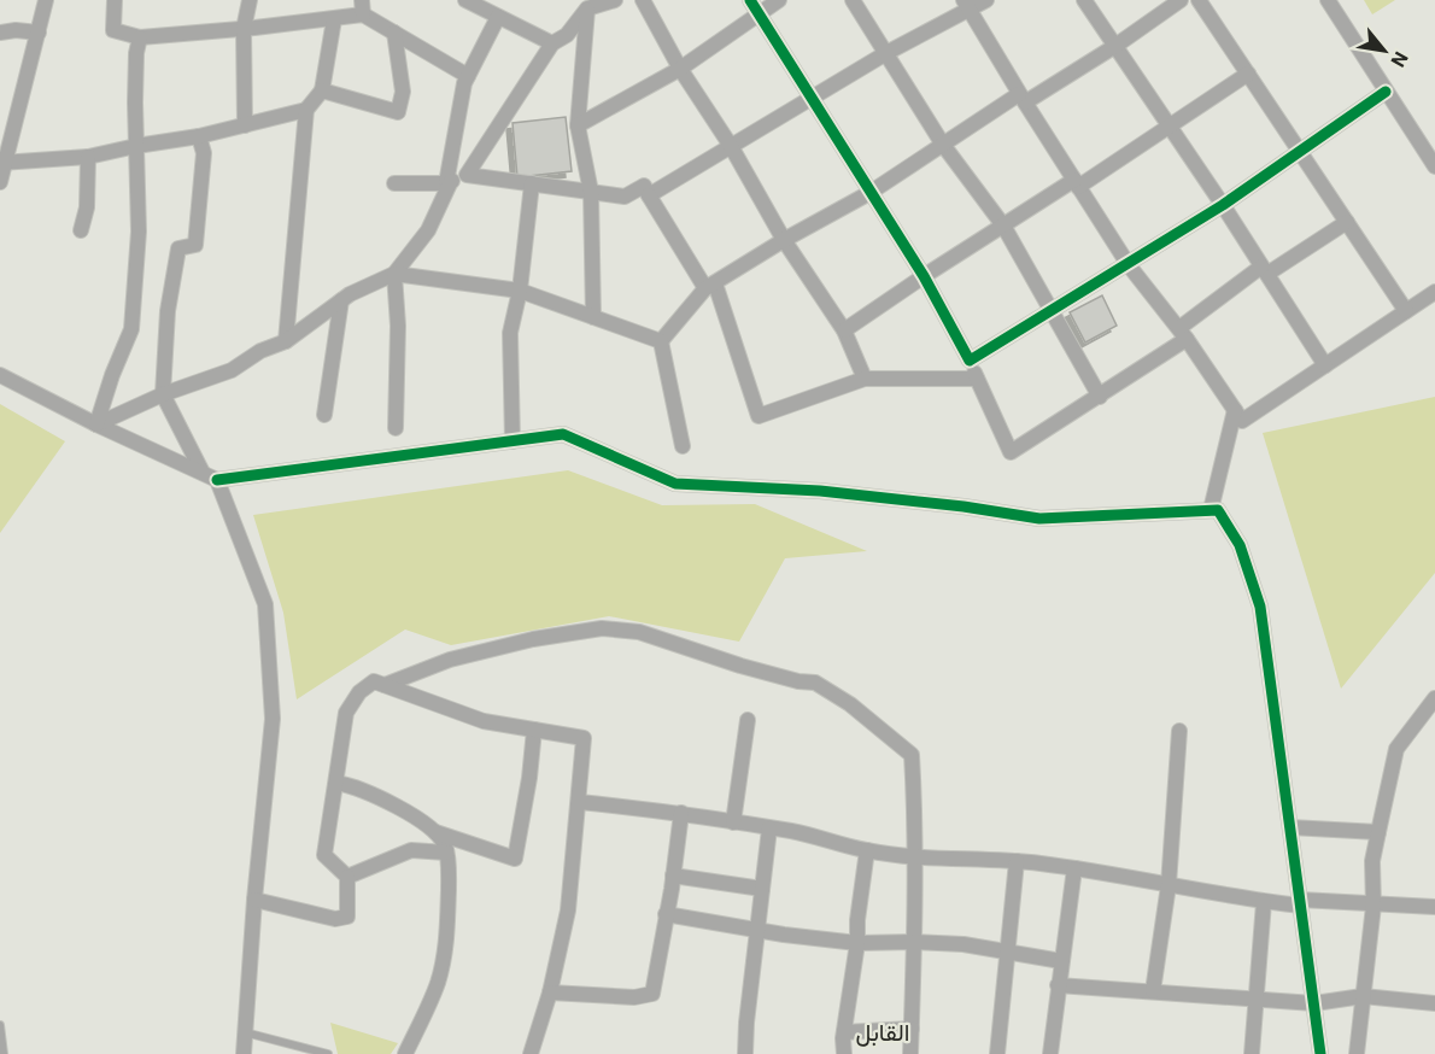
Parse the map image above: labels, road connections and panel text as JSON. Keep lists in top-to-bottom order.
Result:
{
  "districts": ["القابل"],
  "north": "bottom right"
}
